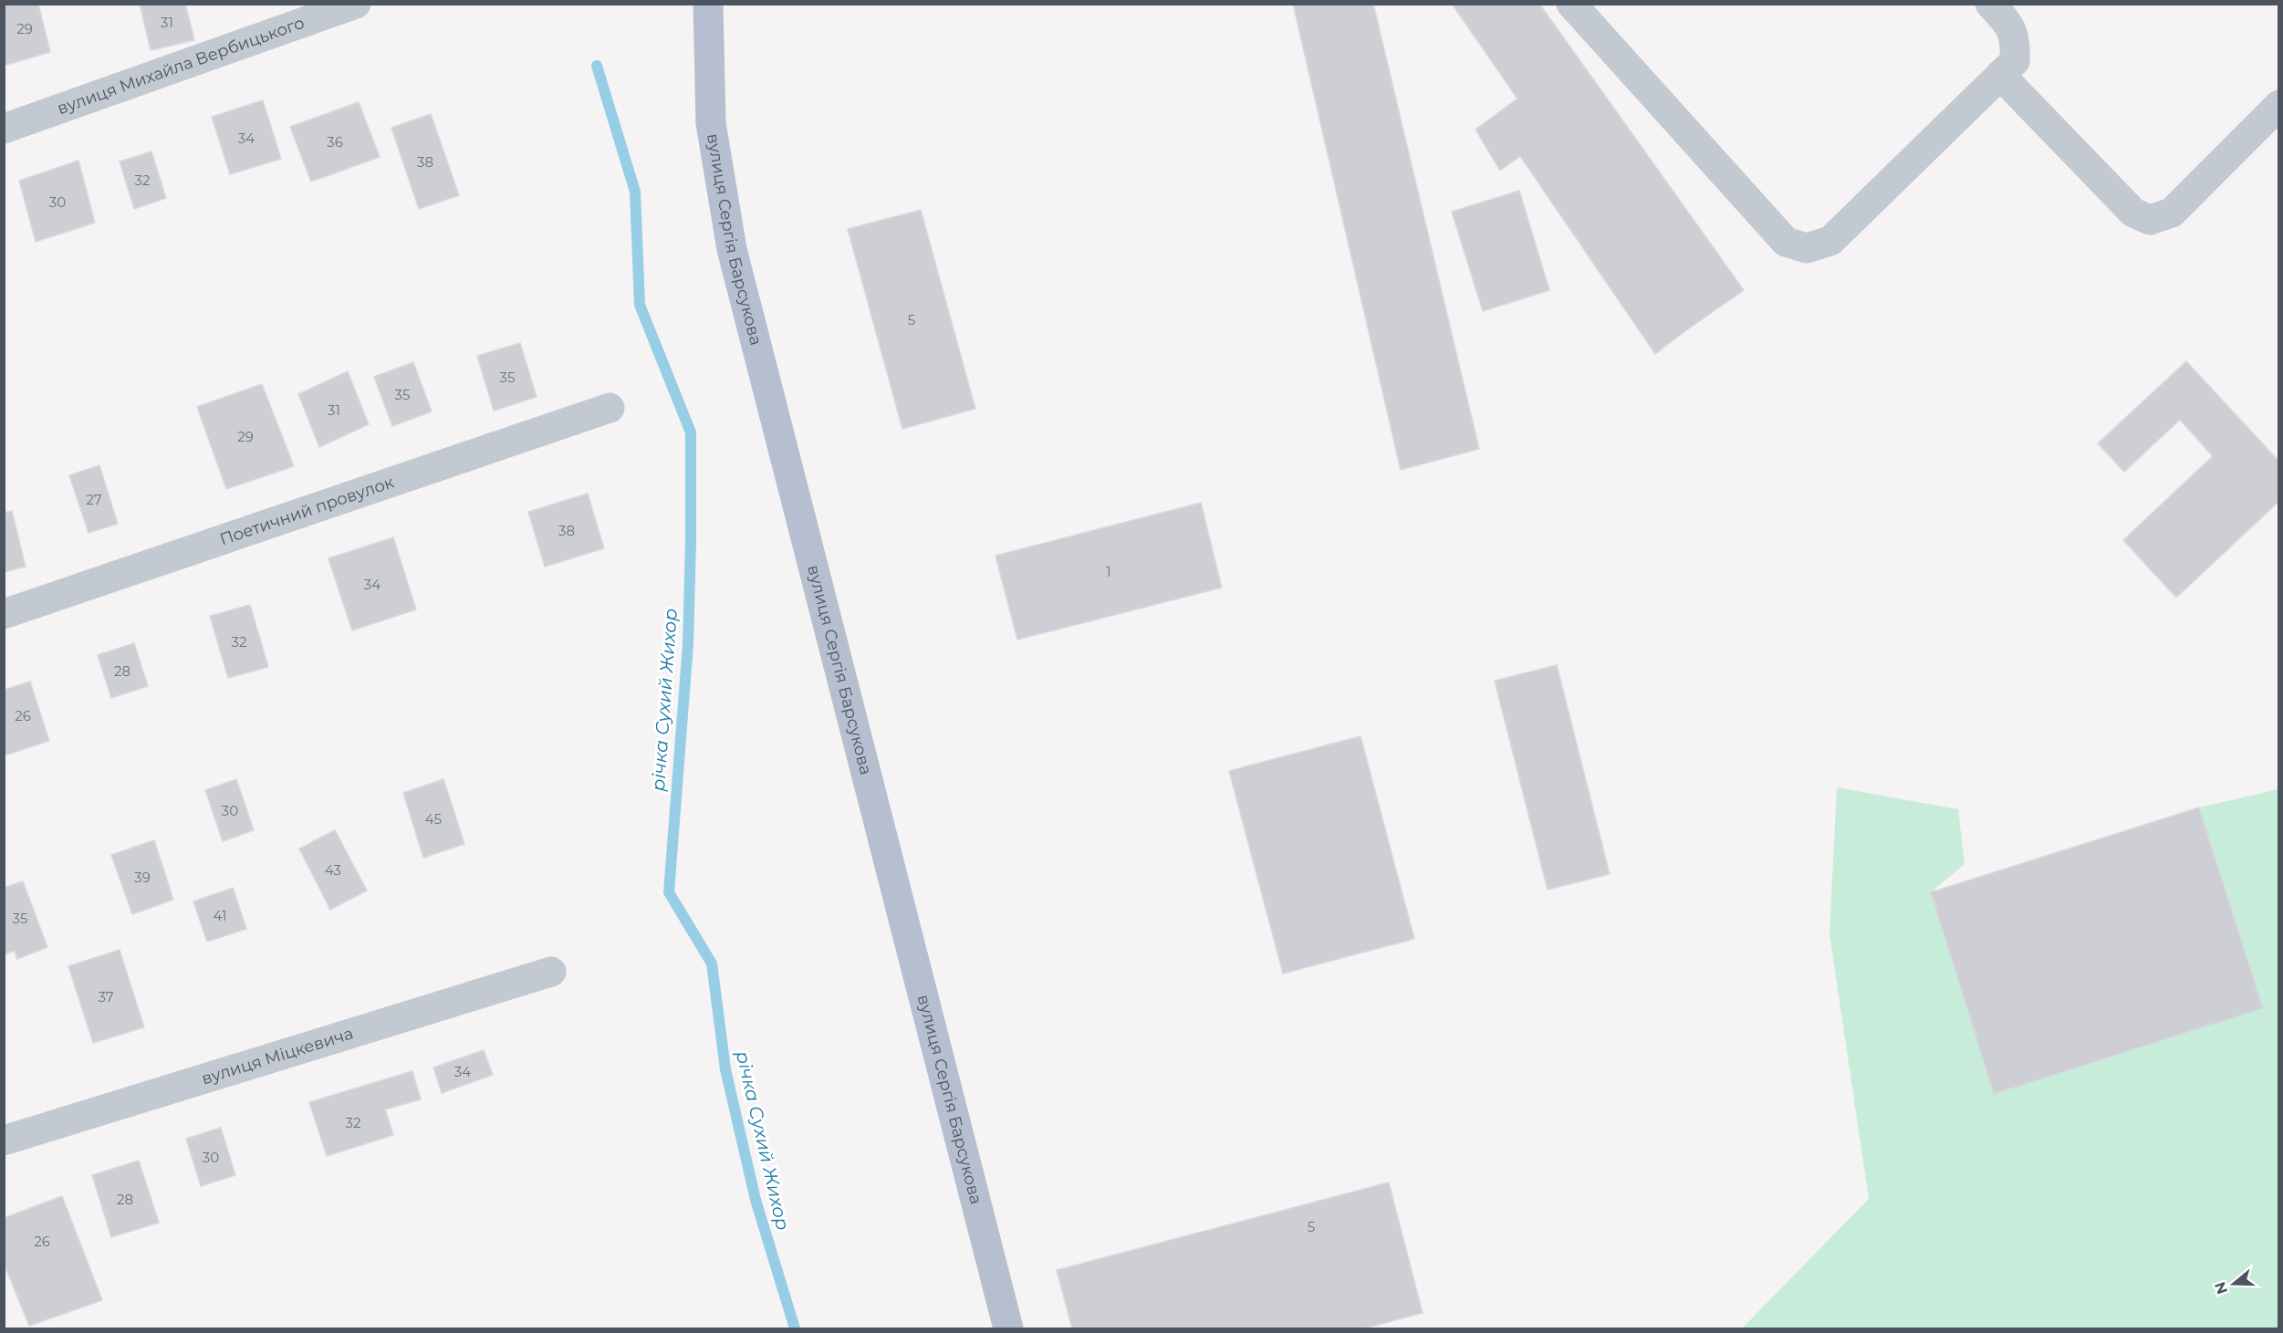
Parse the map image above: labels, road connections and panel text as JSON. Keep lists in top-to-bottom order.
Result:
{
  "streets": {
    "main road": ["вулиця Сергія Барсукова"],
    "street": ["вулиця Михайла Вербицького", "Поетичний провулок", "вулиця Міцкевича"]
  },
  "water": ["річка Сухий Жихор"],
  "house_numbers": [
    "31",
    "29",
    "34",
    "36",
    "38",
    "32",
    "30",
    "5",
    "35",
    "35",
    "31",
    "29",
    "27",
    "38",
    "1",
    "34",
    "32",
    "28",
    "26",
    "30",
    "45",
    "43",
    "39",
    "41",
    "35",
    "37",
    "34",
    "32",
    "30",
    "28",
    "5",
    "26"
  ],
  "north": "left"
}
